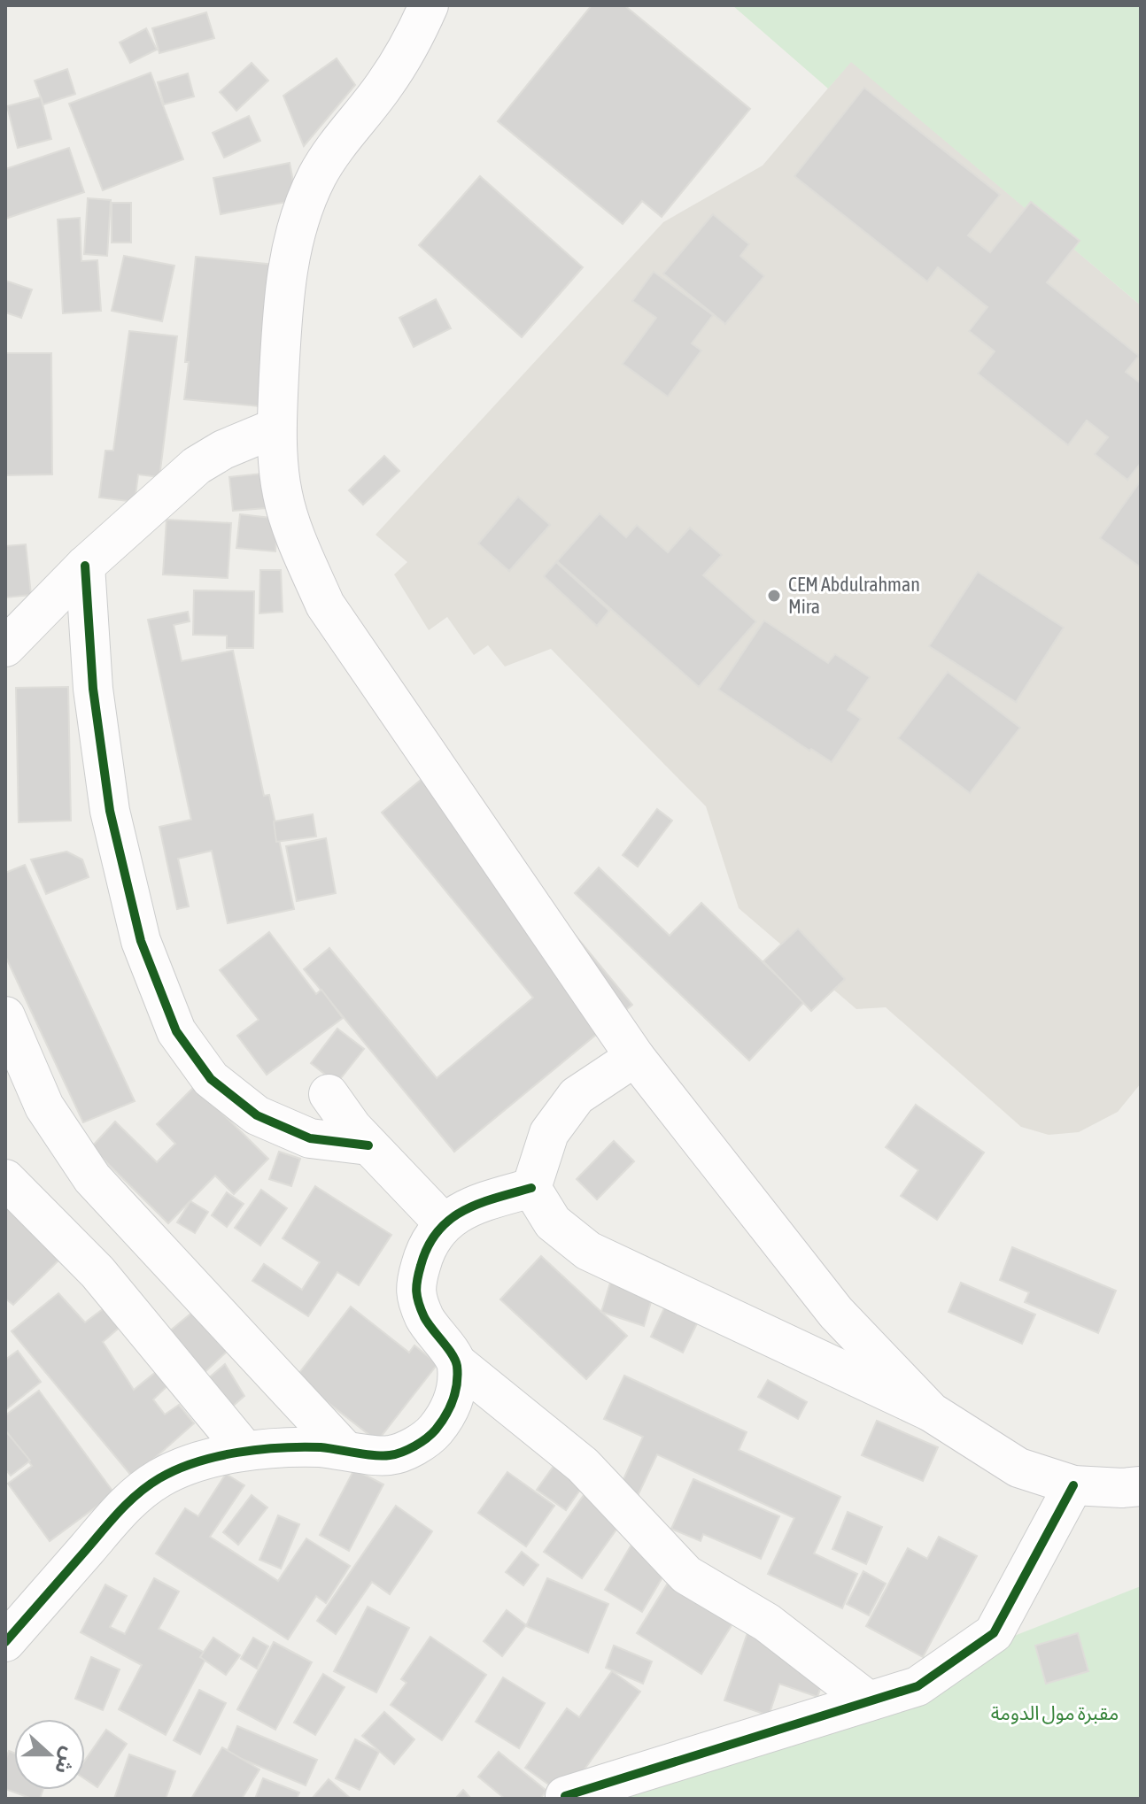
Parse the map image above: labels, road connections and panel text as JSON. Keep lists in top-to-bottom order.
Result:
{
  "parks": ["مقبرة مول الدومة"],
  "places": ["CEM Abdulrahman Mira"],
  "north": "right"
}
